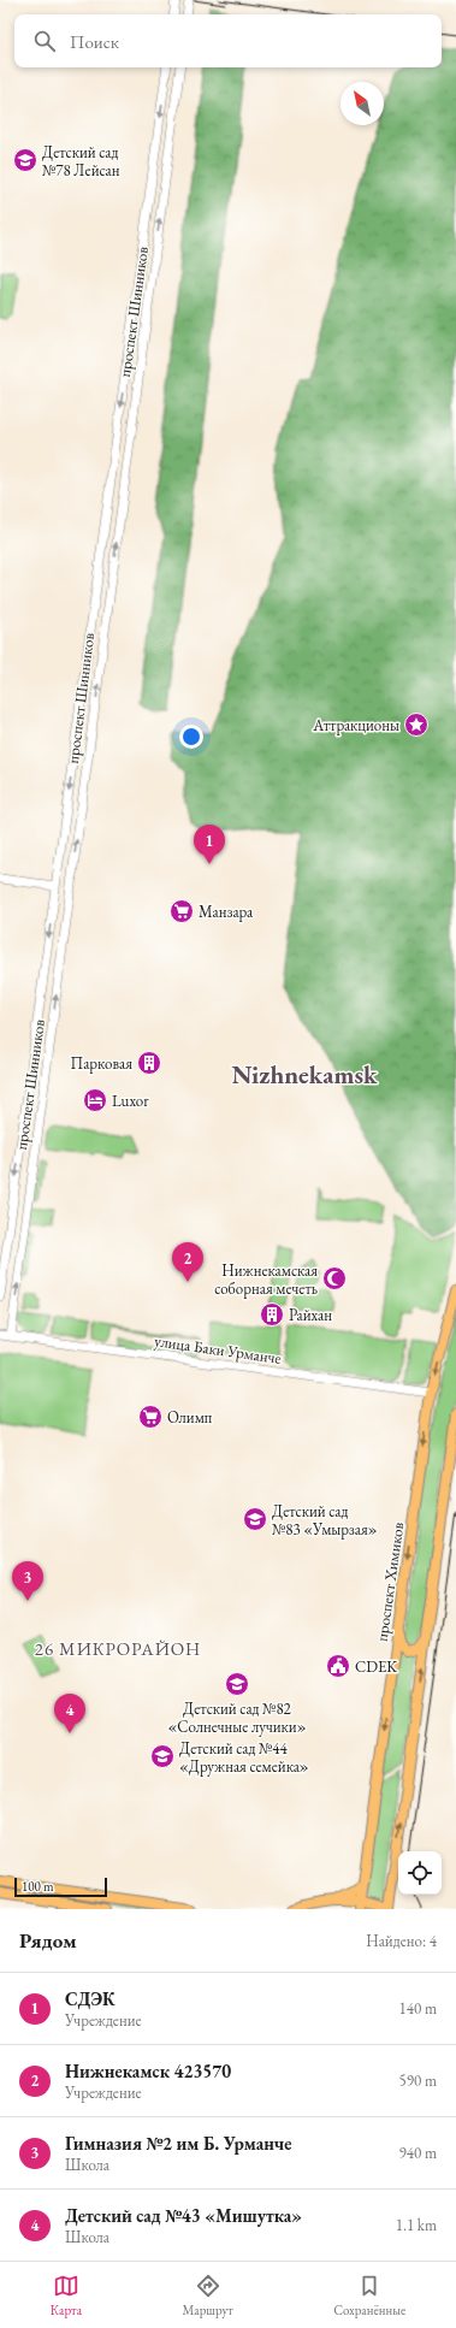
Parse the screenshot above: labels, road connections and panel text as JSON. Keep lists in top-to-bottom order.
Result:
{
  "streets": {
    "main road": ["проспект Химиков"],
    "street": ["проспект Шинников", "улица Баки Урманче"]
  },
  "crossings": [
    ["проспект Шинников", "улица Баки Урманче"],
    ["улица Баки Урманче", "проспект Химиков"]
  ],
  "districts": ["Nizhnekamsk", "26 МИКРОРАЙОН"],
  "places": {
    "school or university": [
      "Детский сад №78 Лейсан",
      "Детский сад №83 «Умырзая»",
      "Детский сад №82 «Солнечные лучики»",
      "Детский сад №44 «Дружная семейка»"
    ],
    "place": ["Аттракционы"],
    "supermarket": ["Манзара", "Олимп"],
    "building": ["Парковая", "Райхан"],
    "hotel": ["Luxor"],
    "mosque": ["Нижнекамская соборная мечеть"],
    "public building": ["CDEK"]
  },
  "scale_bar": "100 m",
  "north": "top left",
  "page": {
    "search": "Поиск",
    "pins": [
      "1",
      "2",
      "3",
      "4"
    ],
    "scale": "100 m",
    "heading": ["Рядом", "Найдено: 4"],
    "list": [
      {
        "mark": "1",
        "name": "СДЭК",
        "note": "Учреждение",
        "value": "140 m"
      },
      {
        "mark": "2",
        "name": "Нижнекамск 423570",
        "note": "Учреждение",
        "value": "590 m"
      },
      {
        "mark": "3",
        "name": "Гимназия №2 им Б. Урманче",
        "note": "Школа",
        "value": "940 m"
      },
      {
        "mark": "4",
        "name": "Детский сад №43 «Мишутка»",
        "note": "Школа",
        "value": "1.1 km"
      }
    ],
    "nav": ["Карта", "Маршрут", "Сохранённые"]
  }
}
